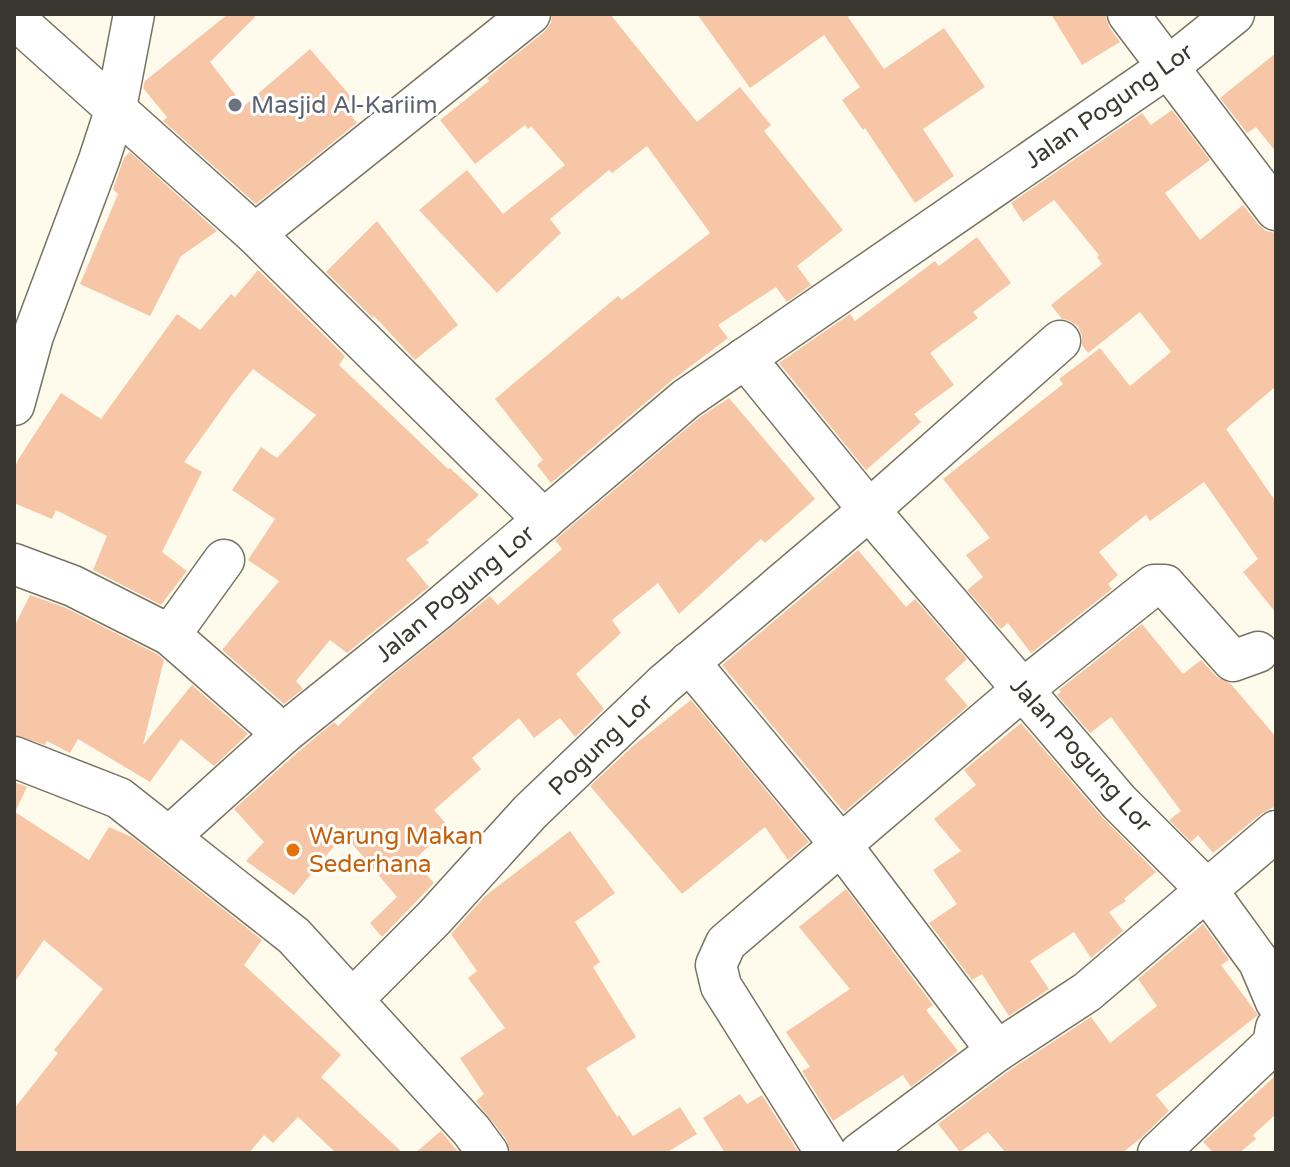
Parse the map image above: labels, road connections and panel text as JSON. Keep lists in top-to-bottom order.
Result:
{
  "streets": {
    "street": ["Jalan Pogung Lor", "Pogung Lor"]
  },
  "crossings": [
    ["Jalan Pogung Lor", "Pogung Lor"]
  ],
  "places": ["Masjid Al-Kariim", "Warung Makan Sederhana"]
}
